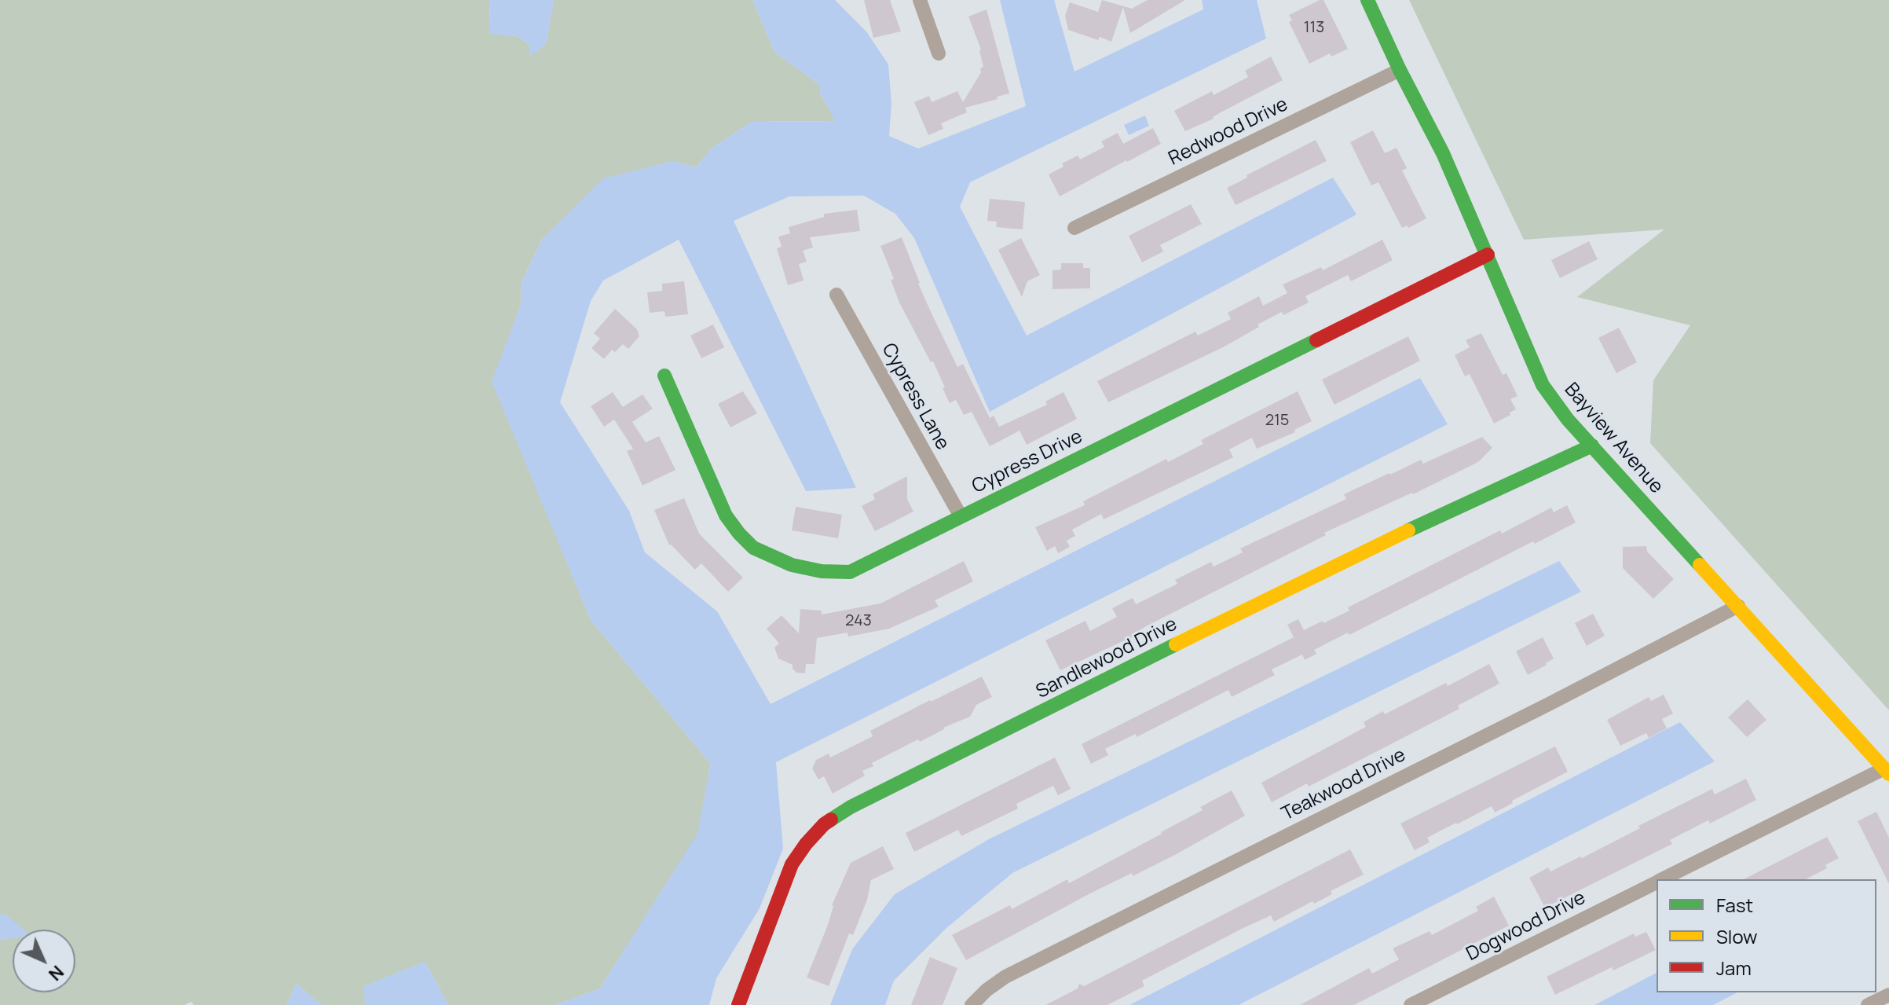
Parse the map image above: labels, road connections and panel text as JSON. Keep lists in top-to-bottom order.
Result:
{
  "streets": {
    "street": [
      "Redwood Drive",
      "Cypress Lane",
      "Bayview Avenue",
      "Cypress Drive",
      "Sandlewood Drive",
      "Teakwood Drive",
      "Dogwood Drive"
    ]
  },
  "crossings": [
    ["Redwood Drive", "Bayview Avenue"],
    ["Cypress Lane", "Cypress Drive"],
    ["Bayview Avenue", "Cypress Drive"],
    ["Bayview Avenue", "Sandlewood Drive"],
    ["Bayview Avenue", "Teakwood Drive"],
    ["Bayview Avenue", "Dogwood Drive"]
  ],
  "house_numbers": ["113", "215", "243"],
  "legend": ["Fast", "Slow", "Jam"],
  "north": "bottom right"
}
